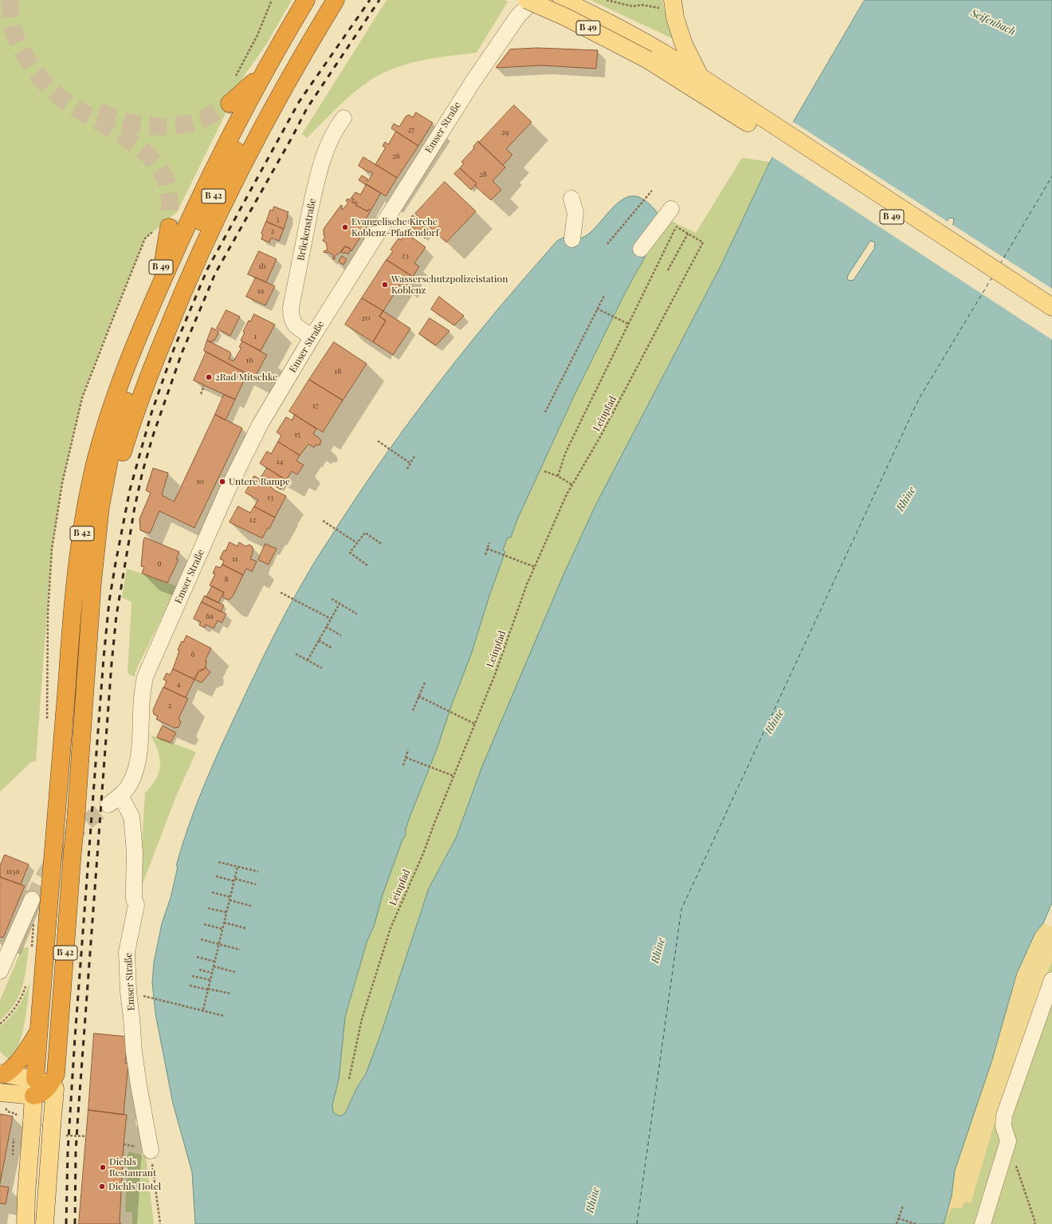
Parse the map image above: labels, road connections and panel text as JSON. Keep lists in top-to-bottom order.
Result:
{
  "streets": {
    "highway": ["B 49", "B 42"],
    "street": ["Emser Straße", "Brückenstraße"],
    "path": ["Leinpfad"]
  },
  "crossings": [
    ["B 49", "B 42"],
    ["Emser Straße", "Brückenstraße"]
  ],
  "water": ["Seifenbach", "Rhine"],
  "places": [
    "Evangelische Kirche Koblenz-Pfaffendorf",
    "Wasserschutzpolizeistation Koblenz",
    "2Rad Mitschke",
    "Untere Rampe",
    "Diehls Restaurant",
    "Diehls Hotel"
  ],
  "house_numbers": [
    "27",
    "29",
    "26",
    "28",
    "3",
    "2",
    "23",
    "1b",
    "1a",
    "20",
    "1",
    "16",
    "18",
    "17",
    "15",
    "14",
    "10",
    "13",
    "12",
    "11",
    "9",
    "8",
    "6a",
    "6",
    "4",
    "2",
    "113a"
  ]
}
